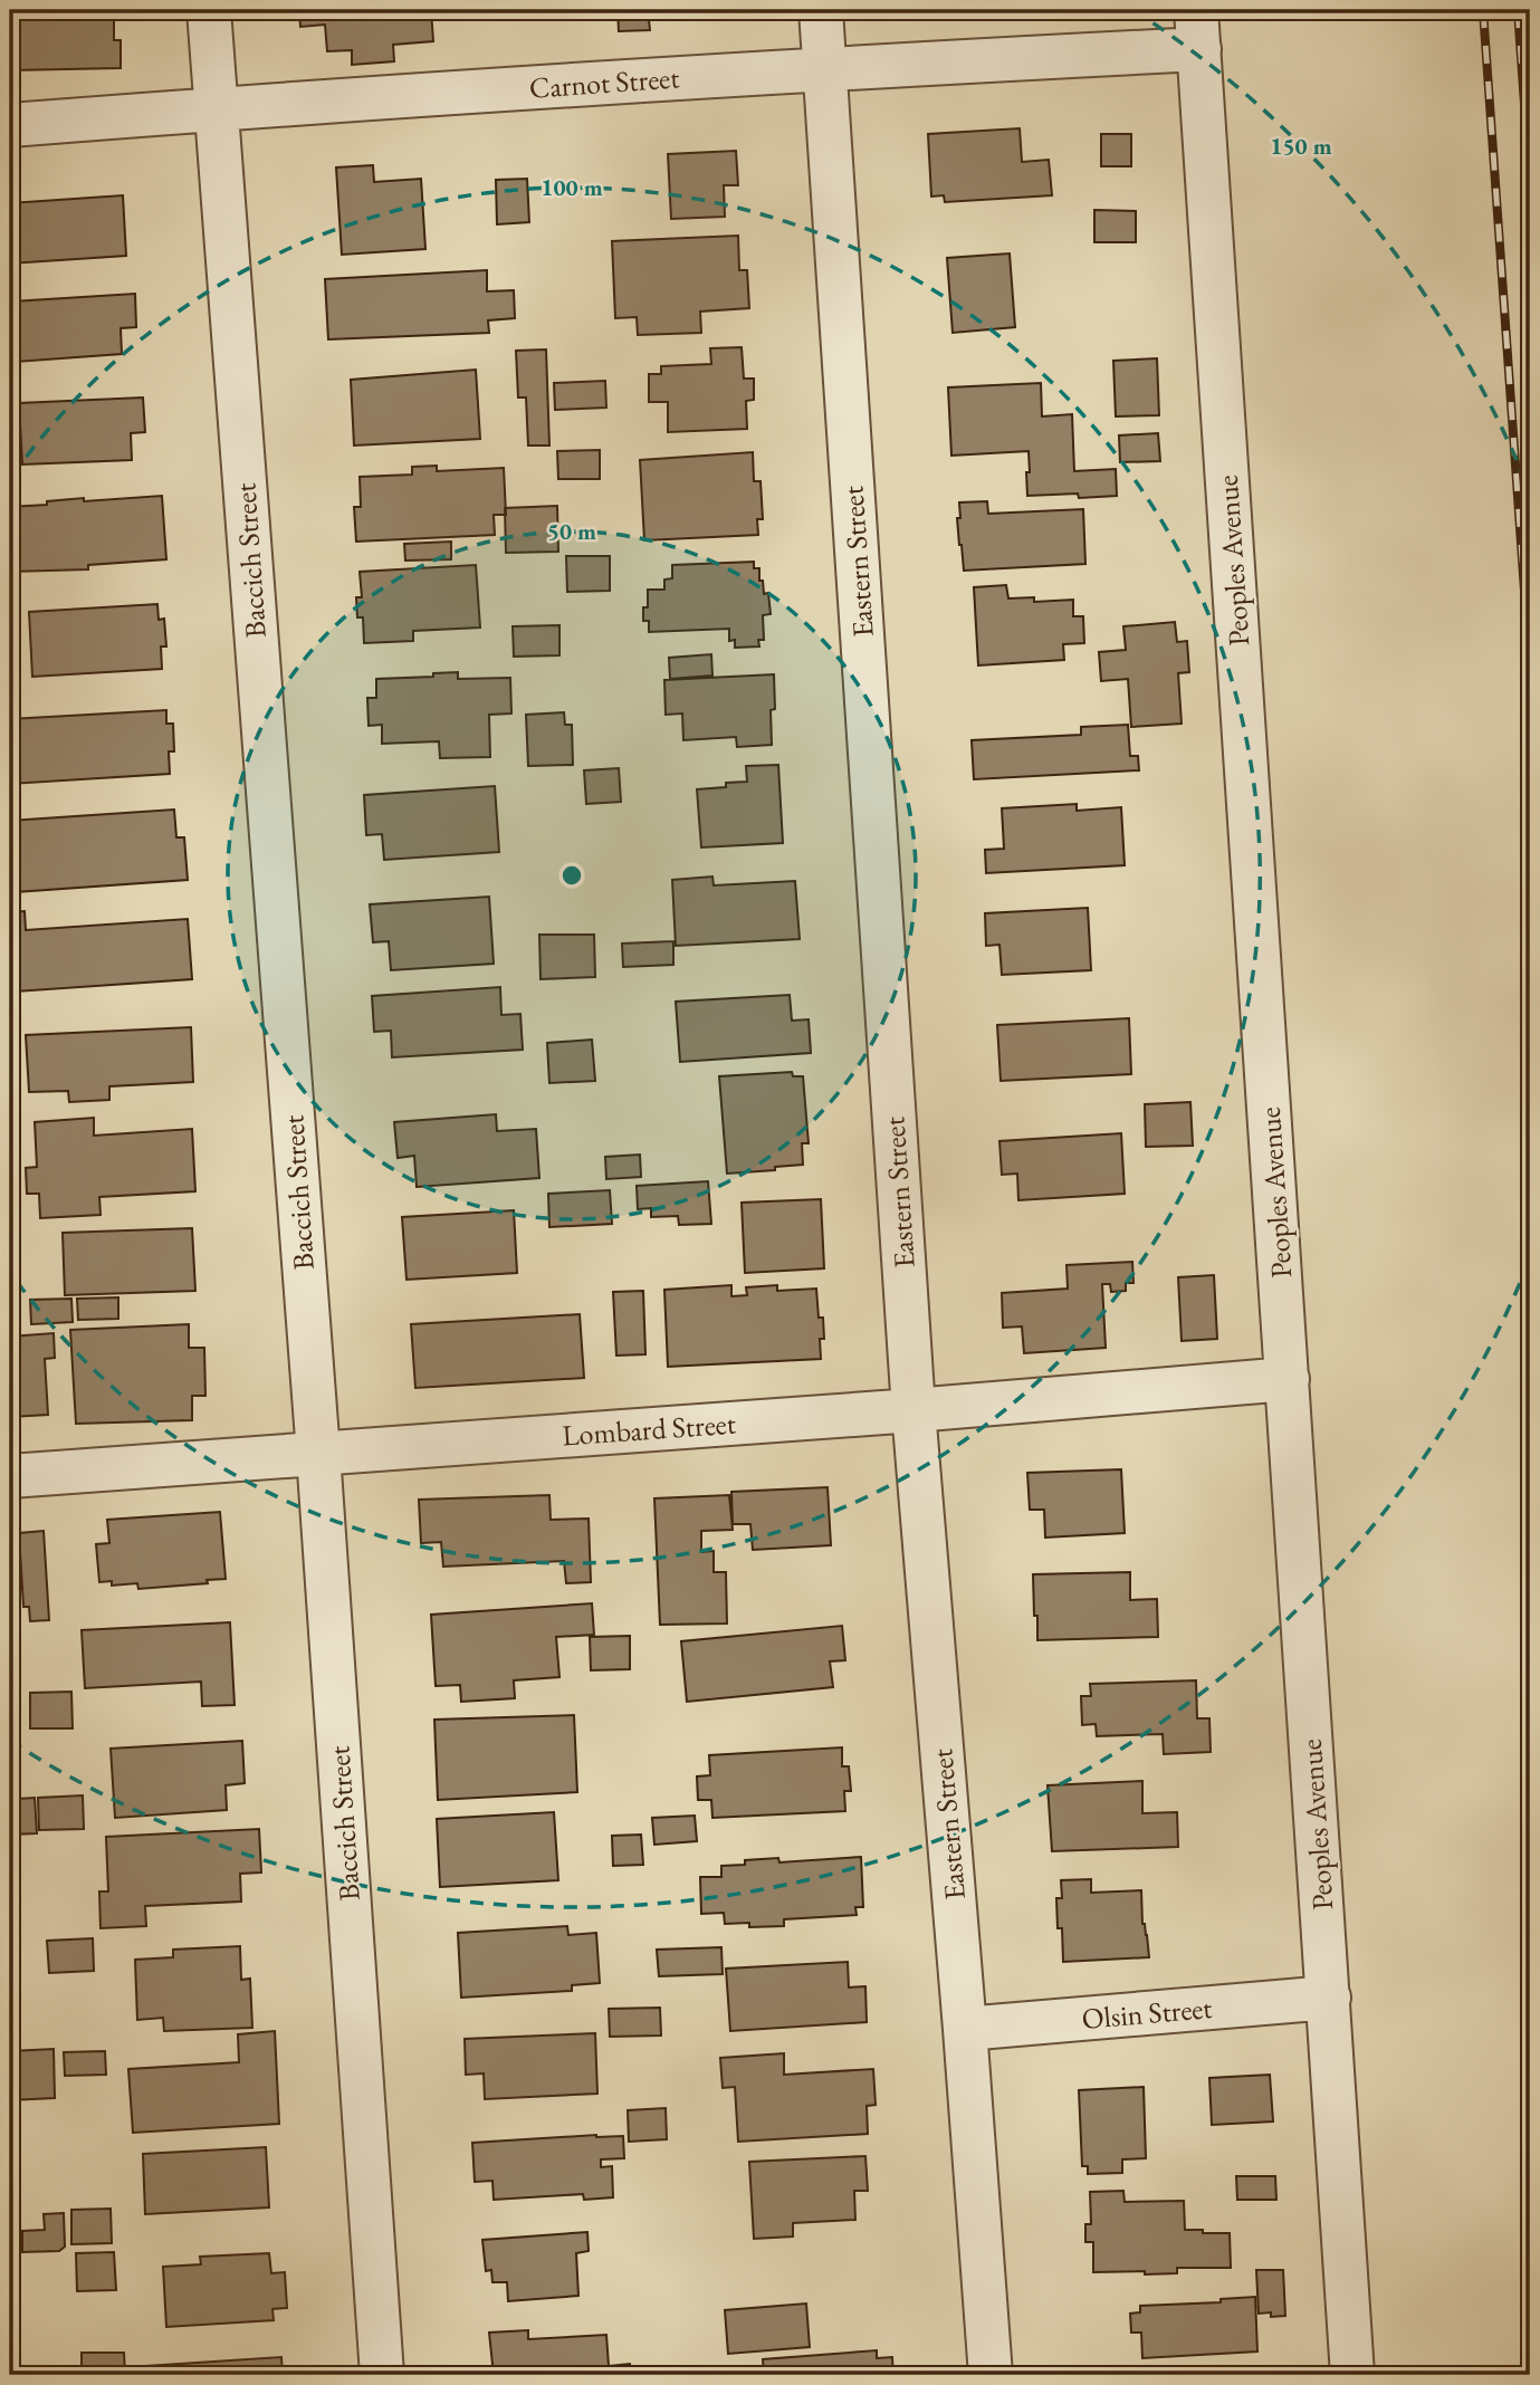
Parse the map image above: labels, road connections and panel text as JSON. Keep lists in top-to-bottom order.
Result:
{
  "streets": {
    "street": [
      "Carnot Street",
      "Baccich Street",
      "Peoples Avenue",
      "Eastern Street",
      "Lombard Street",
      "Olsin Street"
    ]
  },
  "crossings": [
    ["Carnot Street", "Baccich Street"],
    ["Carnot Street", "Peoples Avenue"],
    ["Carnot Street", "Eastern Street"],
    ["Baccich Street", "Lombard Street"],
    ["Peoples Avenue", "Lombard Street"],
    ["Peoples Avenue", "Olsin Street"],
    ["Eastern Street", "Lombard Street"],
    ["Eastern Street", "Olsin Street"]
  ],
  "rings": ["150 m", "100 m", "50 m"]
}
